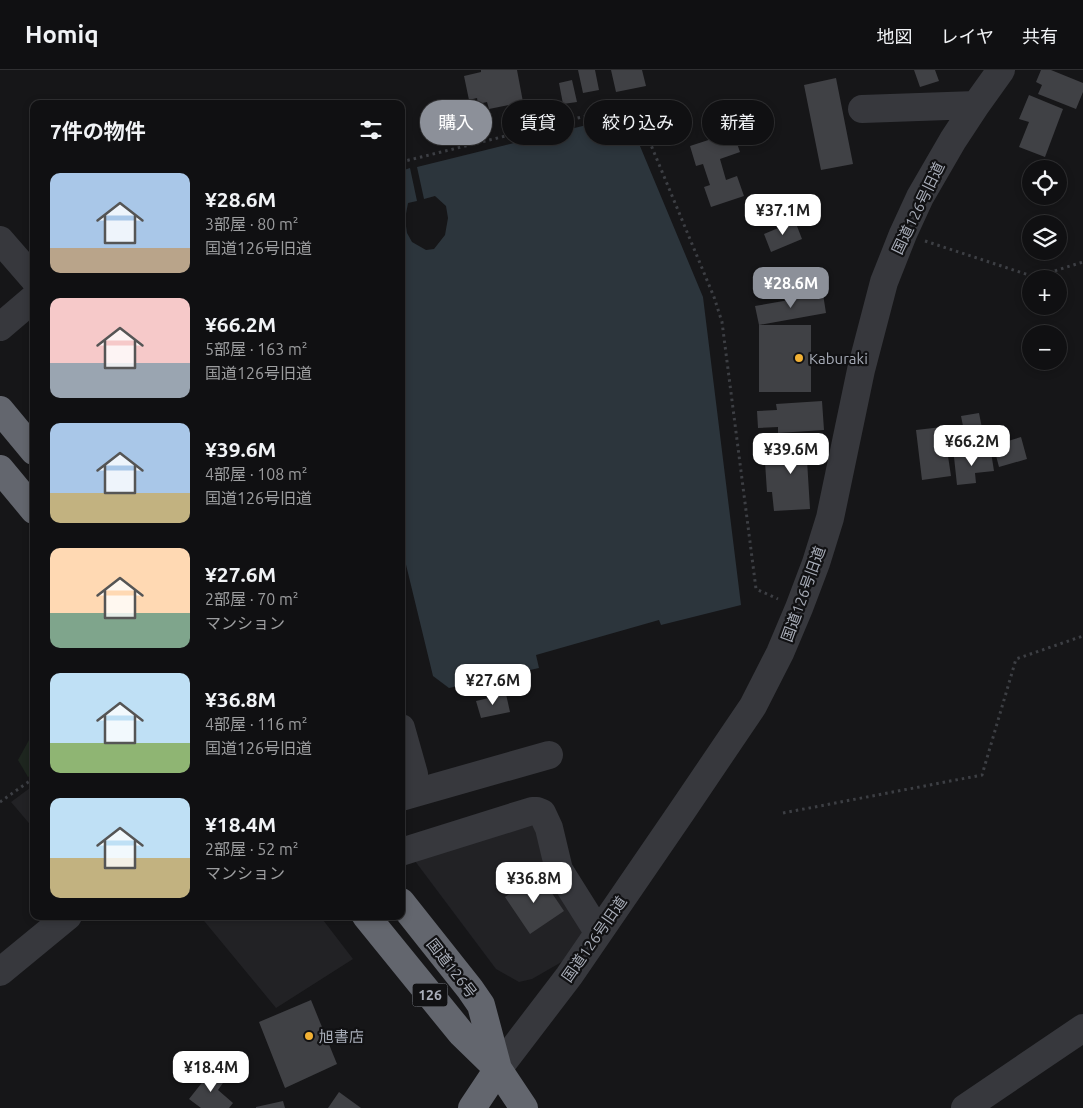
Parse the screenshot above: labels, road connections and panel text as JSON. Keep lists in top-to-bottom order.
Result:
{
  "streets": {
    "highway": ["国道126号", "126"],
    "street": ["国道126号旧道"]
  },
  "crossings": [
    ["国道126号旧道", "国道126号"]
  ],
  "places": ["Kaburaki", "旭書店"],
  "page": {
    "header": "Homiq",
    "nav": ["地図", "レイヤ", "共有"],
    "chip": [
      "購入",
      "賃貸",
      "絞り込み",
      "新着"
    ],
    "heading": "7件の物件",
    "map_buttons": ["+", "−"],
    "list": [
      {
        "name": "¥28.6M",
        "note": "3部屋 · 80 m² · 国道126号旧道"
      },
      {
        "name": "¥66.2M",
        "note": "5部屋 · 163 m² · 国道126号旧道"
      },
      {
        "name": "¥39.6M",
        "note": "4部屋 · 108 m² · 国道126号旧道"
      },
      {
        "name": "¥27.6M",
        "note": "2部屋 · 70 m² · マンション"
      },
      {
        "name": "¥36.8M",
        "note": "4部屋 · 116 m² · 国道126号旧道"
      },
      {
        "name": "¥18.4M",
        "note": "2部屋 · 52 m² · マンション"
      }
    ],
    "price": [
      "¥37.1M",
      "¥28.6M",
      "¥66.2M",
      "¥39.6M",
      "¥27.6M",
      "¥36.8M",
      "¥18.4M"
    ]
  }
}
